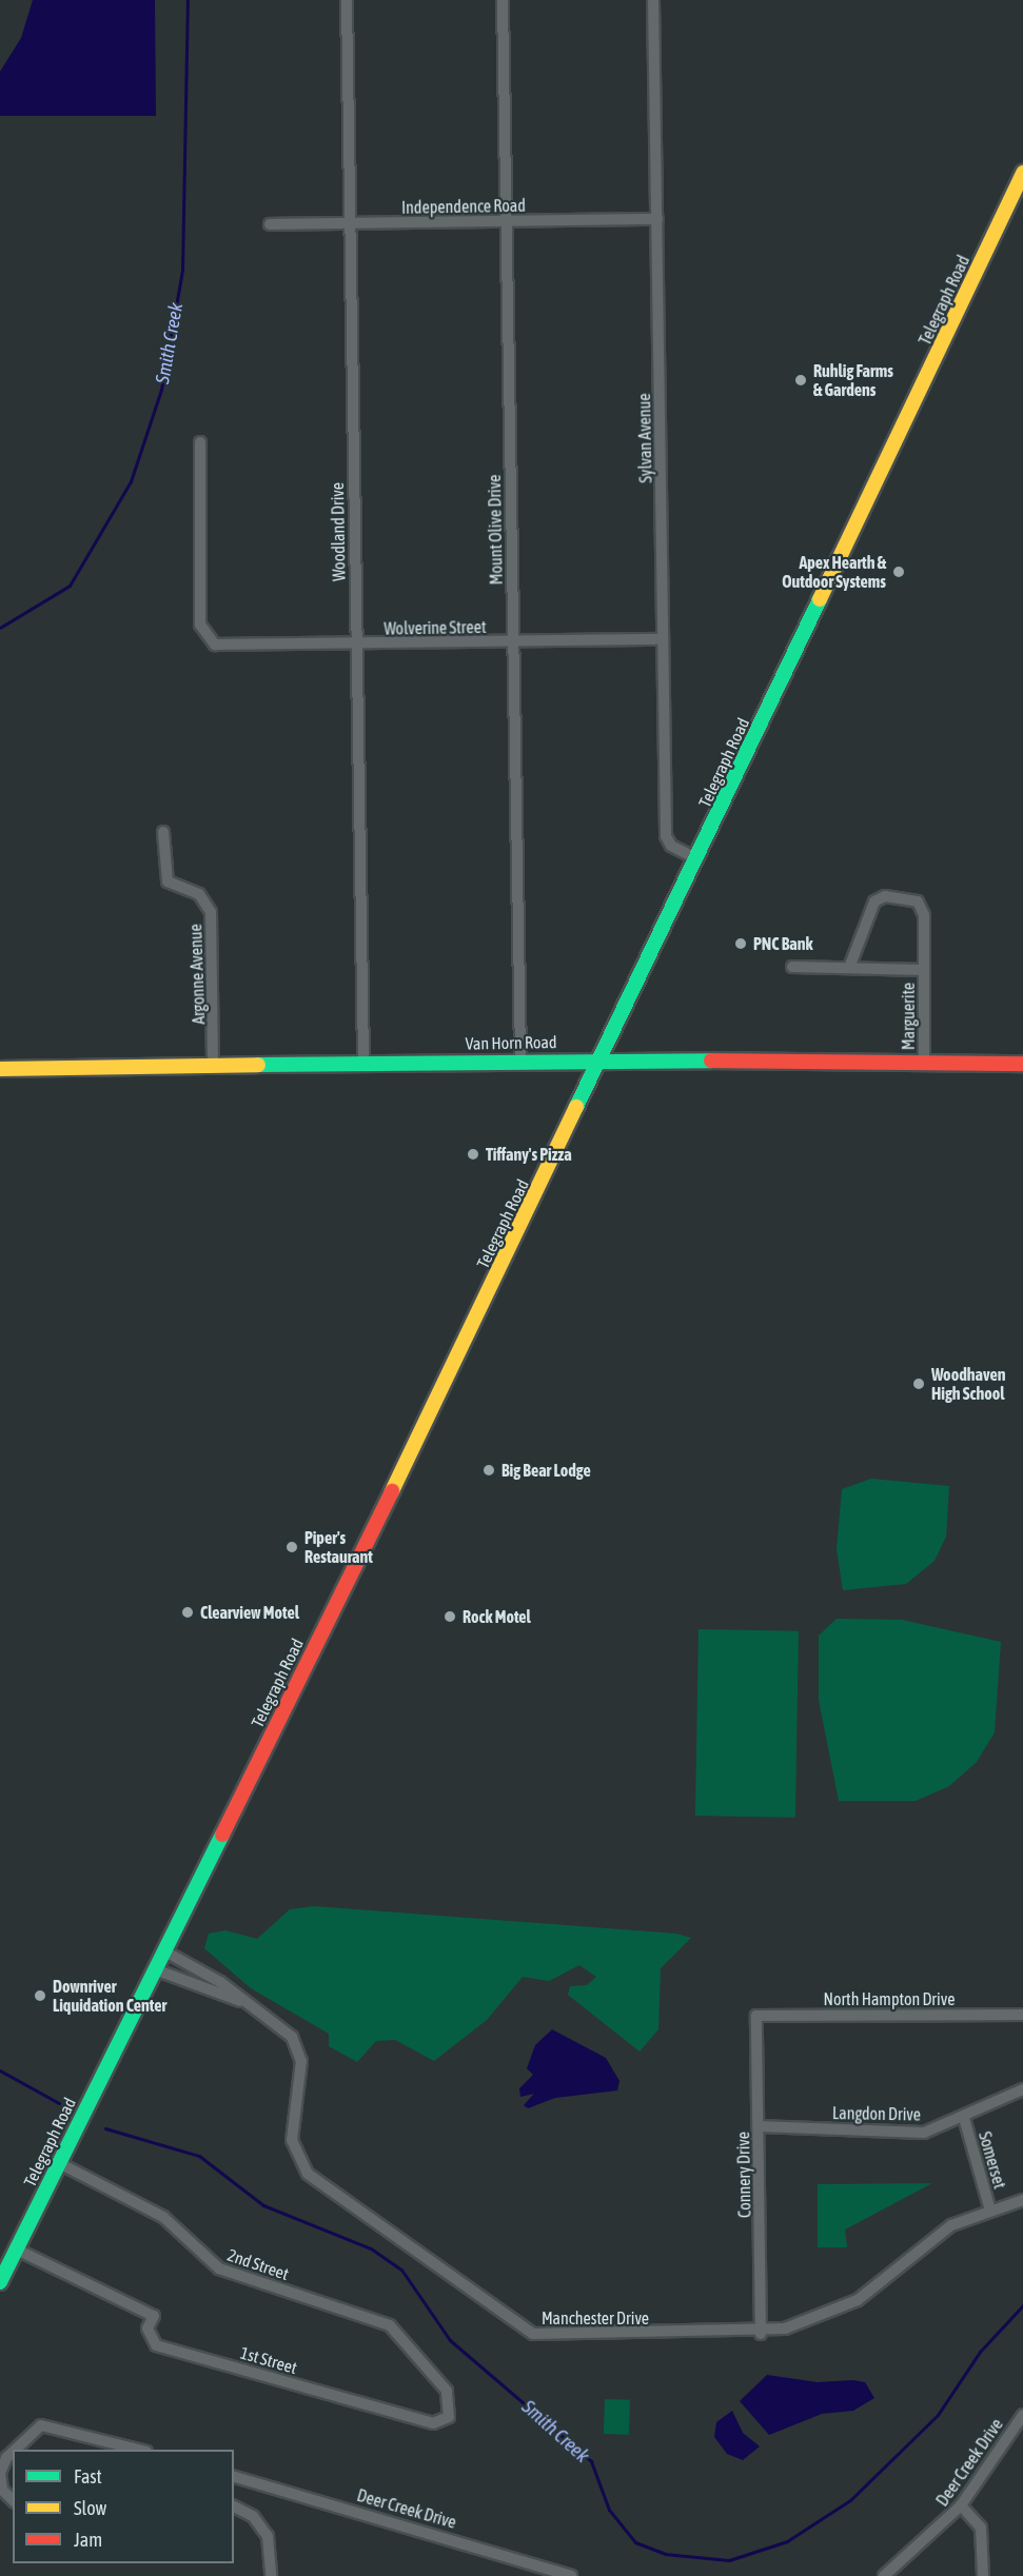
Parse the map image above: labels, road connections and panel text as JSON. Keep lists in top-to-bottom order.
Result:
{
  "streets": {
    "main road": ["Telegraph Road", "Van Horn Road"],
    "street": [
      "Independence Road",
      "Sylvan Avenue",
      "Mount Olive Drive",
      "Woodland Drive",
      "Wolverine Street",
      "Argonne Avenue",
      "Marguerite",
      "North Hampton Drive",
      "Langdon Drive",
      "Somerset",
      "Connery Drive",
      "2nd Street",
      "Manchester Drive",
      "1st Street",
      "Deer Creek Drive"
    ]
  },
  "crossings": [
    ["Independence Road", "Sylvan Avenue"],
    ["Independence Road", "Mount Olive Drive"],
    ["Independence Road", "Woodland Drive"],
    ["Telegraph Road", "Sylvan Avenue"],
    ["Telegraph Road", "Van Horn Road"],
    ["Telegraph Road", "2nd Street"],
    ["Telegraph Road", "Manchester Drive"],
    ["Telegraph Road", "1st Street"],
    ["Sylvan Avenue", "Wolverine Street"],
    ["Mount Olive Drive", "Wolverine Street"],
    ["Mount Olive Drive", "Van Horn Road"],
    ["Woodland Drive", "Wolverine Street"],
    ["Woodland Drive", "Van Horn Road"],
    ["Argonne Avenue", "Van Horn Road"],
    ["Marguerite", "Van Horn Road"],
    ["North Hampton Drive", "Connery Drive"],
    ["Langdon Drive", "Somerset"],
    ["Langdon Drive", "Connery Drive"],
    ["Somerset", "Manchester Drive"],
    ["Connery Drive", "Manchester Drive"],
    ["2nd Street", "1st Street"]
  ],
  "water": ["Smith Creek"],
  "places": [
    "Ruhlig Farms & Gardens",
    "Apex Hearth & Outdoor Systems",
    "PNC Bank",
    "Tiffany's Pizza",
    "Woodhaven High School",
    "Big Bear Lodge",
    "Piper's Restaurant",
    "Clearview Motel",
    "Rock Motel",
    "Downriver Liquidation Center"
  ],
  "legend": ["Fast", "Slow", "Jam"]
}
